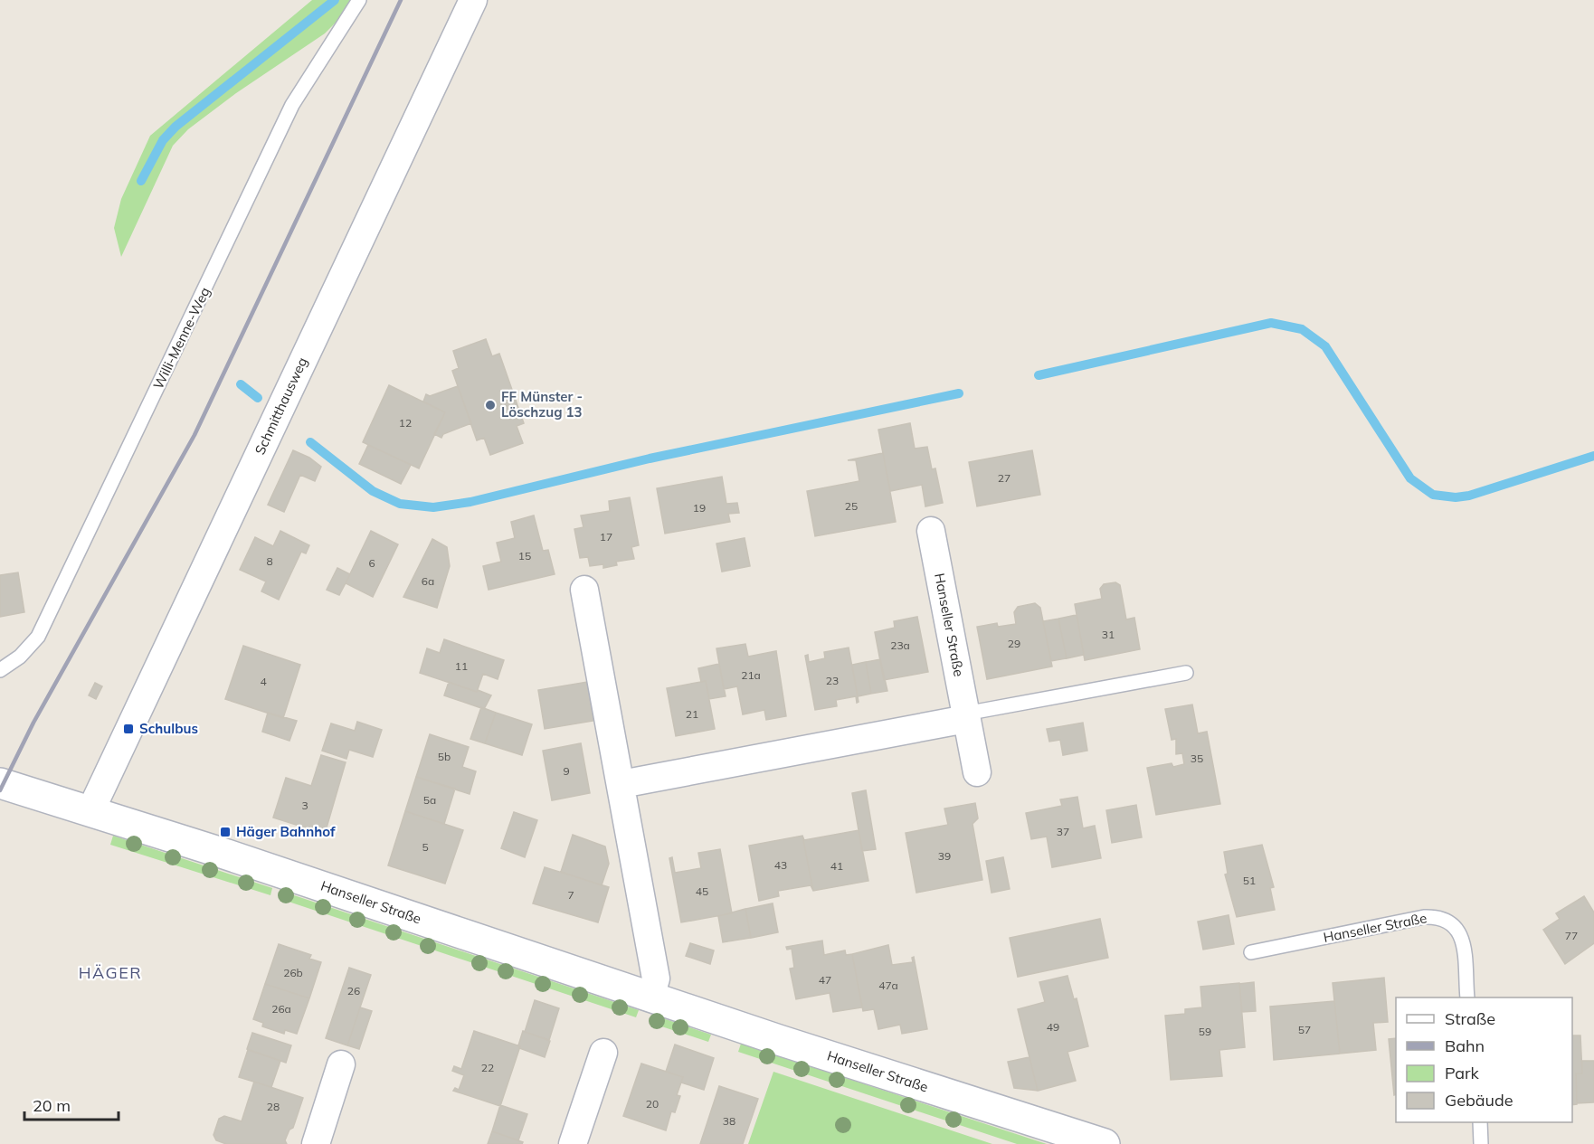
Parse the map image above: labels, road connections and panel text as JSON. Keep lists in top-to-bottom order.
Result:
{
  "streets": {
    "main road": ["Hanseller Straße"],
    "street": ["Schmitthausweg"],
    "lane": ["Willi-Menne-Weg"]
  },
  "crossings": [
    ["Schmitthausweg", "Hanseller Straße"]
  ],
  "districts": ["HÄGER"],
  "places": {
    "other": ["FF Münster - Löschzug 13"],
    "transit": ["Schulbus", "Häger Bahnhof"]
  },
  "house_numbers": [
    "12",
    "27",
    "25",
    "19",
    "17",
    "15",
    "8",
    "6",
    "6a",
    "31",
    "29",
    "23a",
    "11",
    "21a",
    "23",
    "4",
    "21",
    "5b",
    "35",
    "9",
    "5a",
    "3",
    "37",
    "5",
    "39",
    "43",
    "41",
    "51",
    "45",
    "7",
    "77",
    "26b",
    "47",
    "47a",
    "26",
    "26a",
    "49",
    "57",
    "59",
    "22",
    "20",
    "28",
    "38"
  ],
  "legend": [
    "Straße",
    "Bahn",
    "Park",
    "Gebäude"
  ],
  "scale_bar": "20 m"
}
